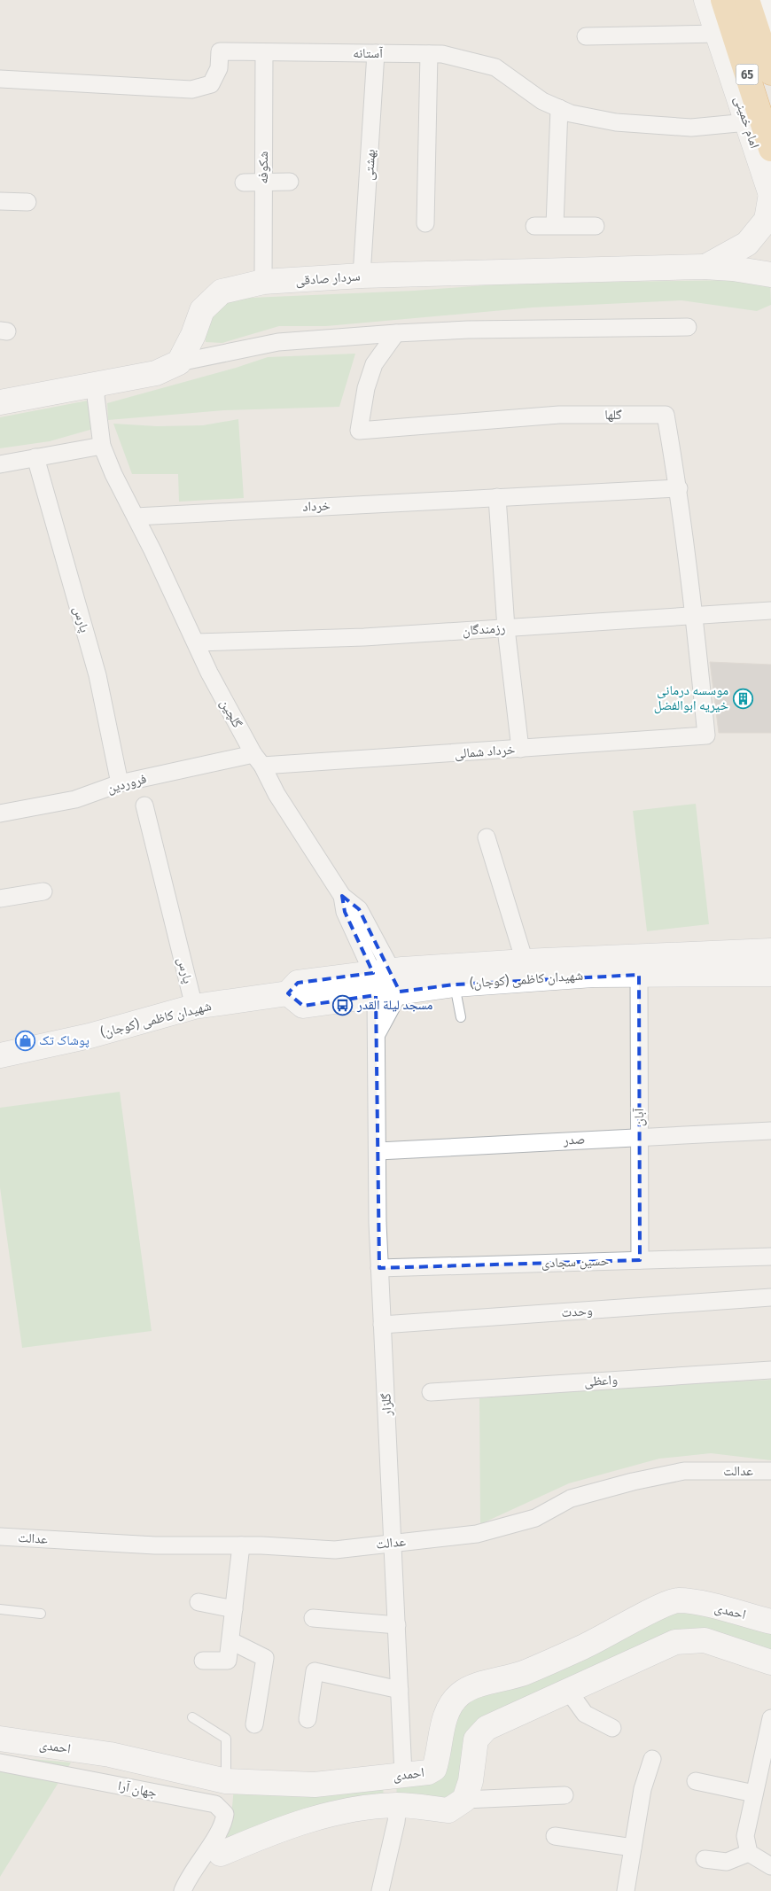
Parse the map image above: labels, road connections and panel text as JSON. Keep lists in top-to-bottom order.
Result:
{
  "streets": {
    "highway": ["65"],
    "street": [
      "آستانه",
      "امام خمینی",
      "بهشتی",
      "شکوفه",
      "سردار صادقی",
      "گلها",
      "خرداد",
      "پارس",
      "رزمندگان",
      "گلچین",
      "خرداد شمالی",
      "فروردین",
      "شهیدان کاظمی (کوجان)",
      "آبان",
      "صدر",
      "حسین سجادی",
      "وحدت",
      "واعظی",
      "گلزار",
      "عدالت",
      "احمدی",
      "جهان آرا"
    ]
  },
  "crossings": [
    ["آستانه", "امام خمینی"],
    ["آستانه", "بهشتی"],
    ["آستانه", "شکوفه"],
    ["بهشتی", "سردار صادقی"],
    ["شکوفه", "سردار صادقی"],
    ["گلها", "خرداد"],
    ["گلها", "رزمندگان"],
    ["گلها", "خرداد شمالی"],
    ["خرداد", "گلچین"],
    ["پارس", "فروردین"],
    ["پارس", "شهیدان کاظمی (کوجان)"],
    ["رزمندگان", "گلچین"],
    ["گلچین", "خرداد شمالی"],
    ["گلچین", "فروردین"],
    ["گلچین", "شهیدان کاظمی (کوجان)"],
    ["گلچین", "گلزار"],
    ["خرداد شمالی", "فروردین"],
    ["شهیدان کاظمی (کوجان)", "آبان"],
    ["شهیدان کاظمی (کوجان)", "گلزار"],
    ["آبان", "صدر"],
    ["آبان", "حسین سجادی"],
    ["صدر", "گلزار"],
    ["حسین سجادی", "گلزار"],
    ["وحدت", "گلزار"],
    ["گلزار", "عدالت"],
    ["گلزار", "احمدی"]
  ],
  "places": {
    "building": ["موسسه درمانی خیریه ابوالفضل"],
    "bus stop": ["مسجد لیلة القدر"],
    "shop": ["پوشاک تک"]
  }
}
